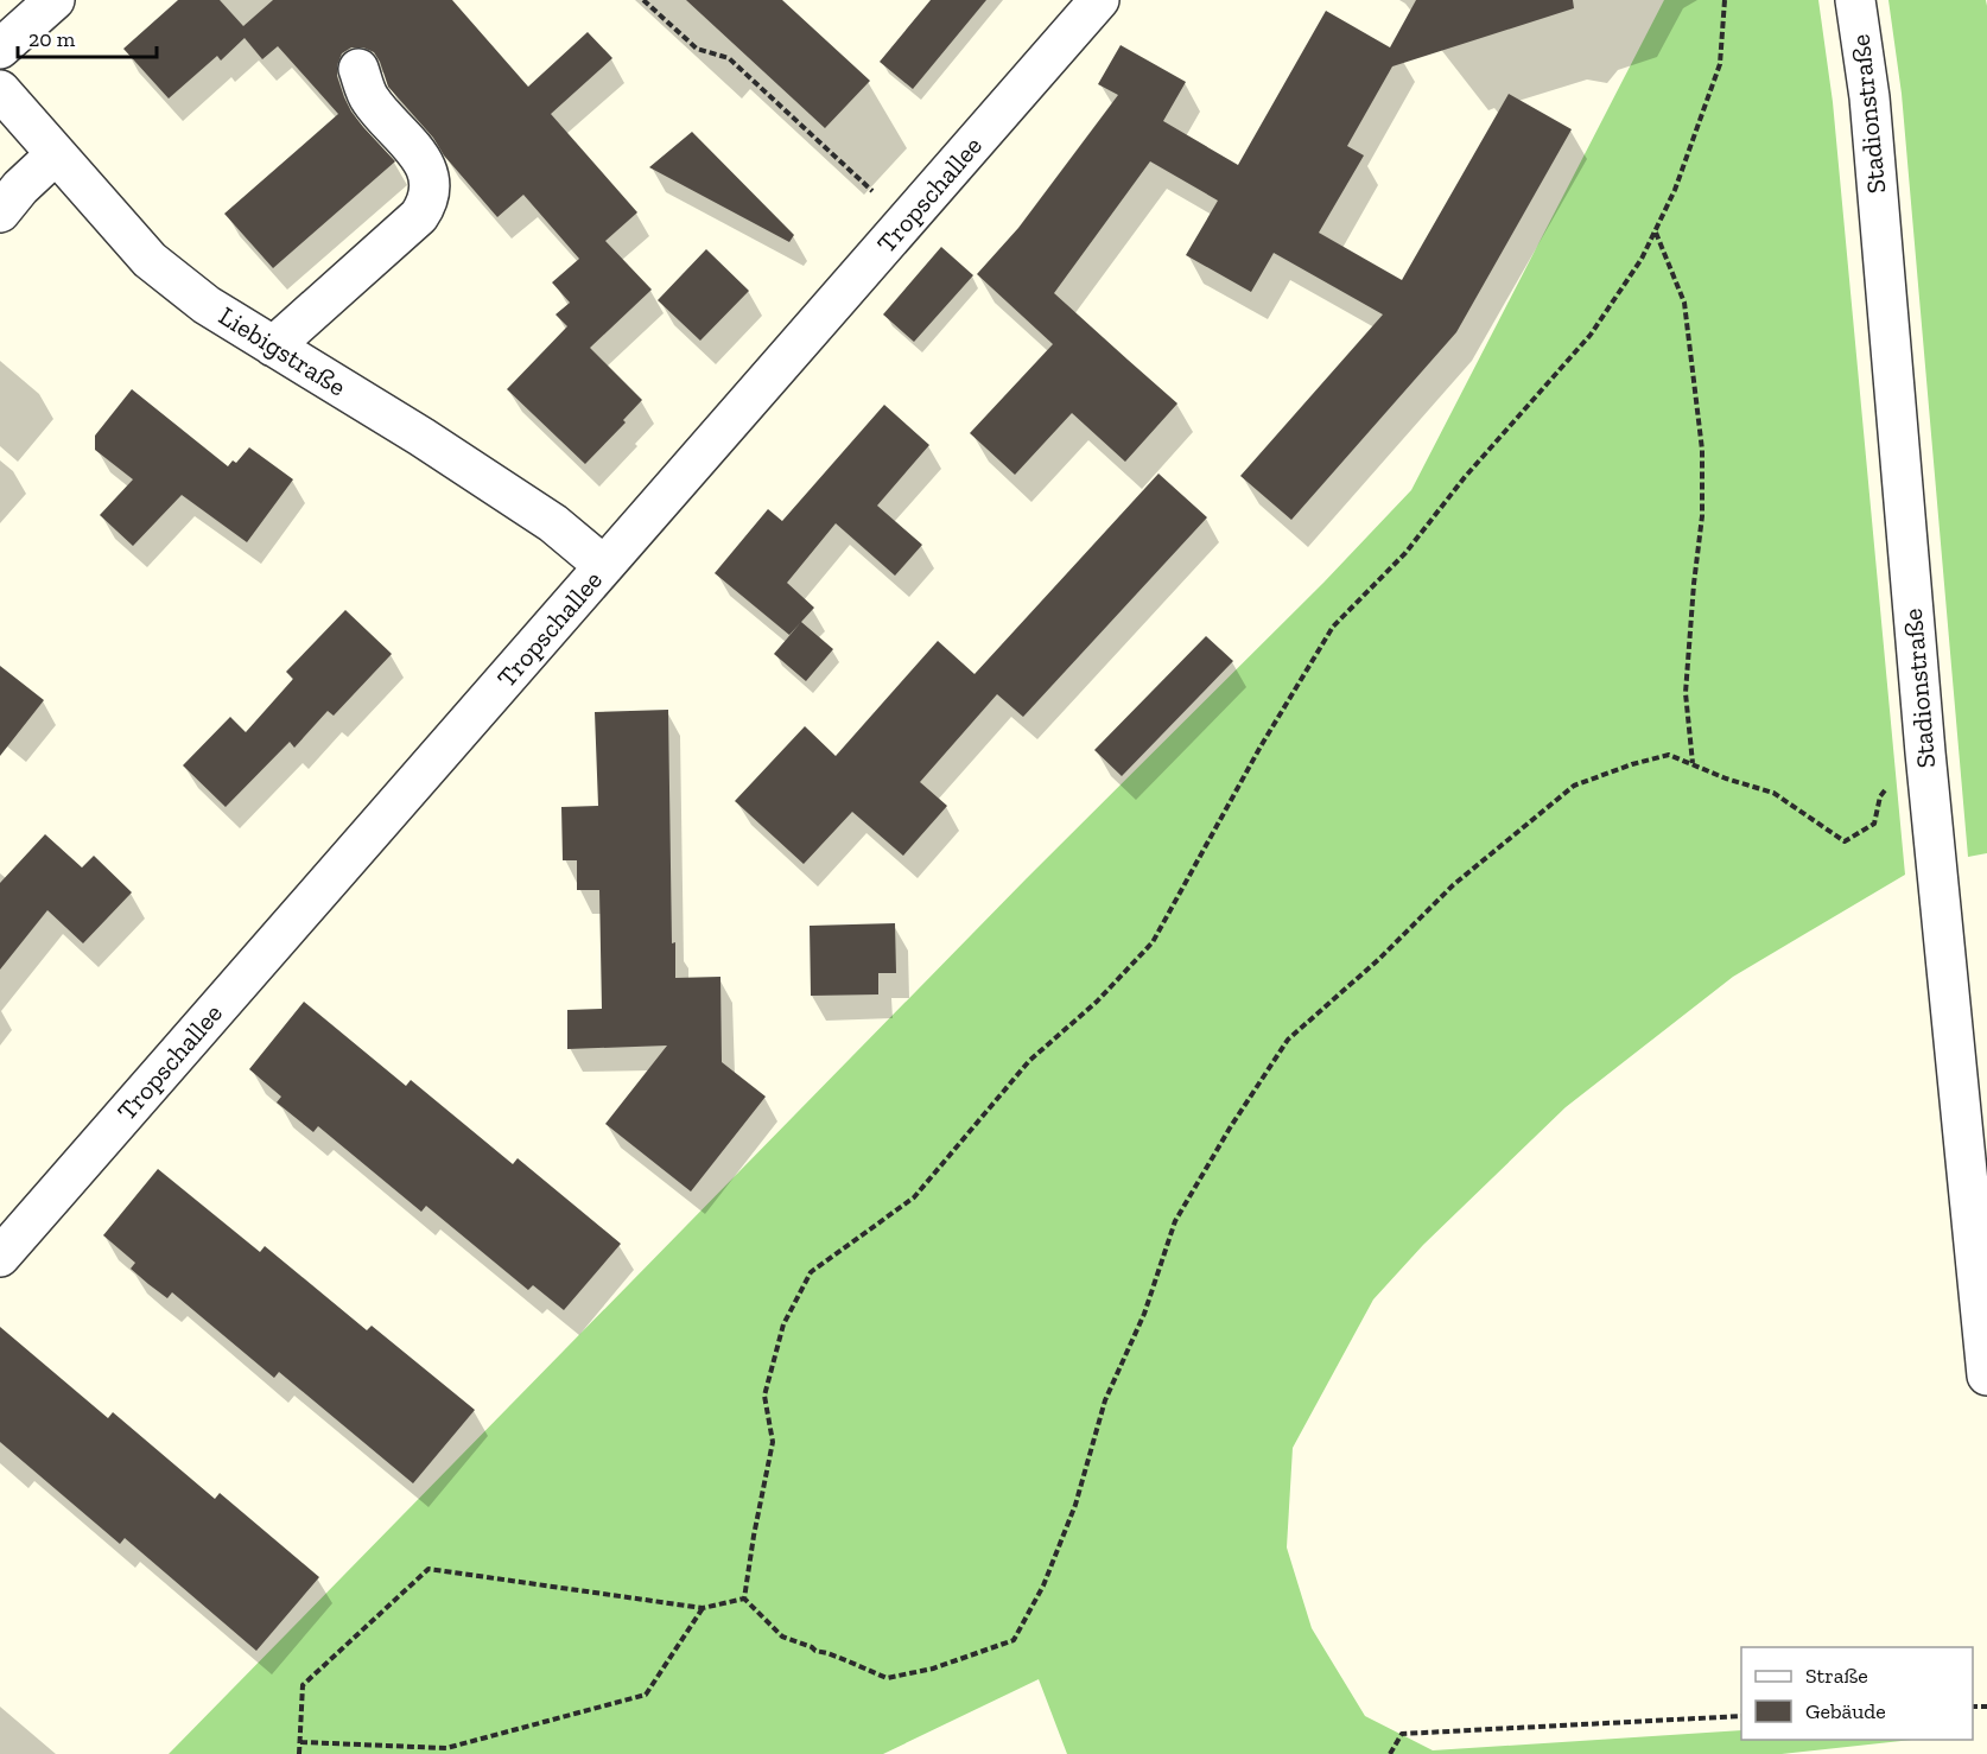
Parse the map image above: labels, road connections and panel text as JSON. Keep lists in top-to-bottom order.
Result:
{
  "streets": {
    "street": ["Stadionstraße", "Tropschallee", "Liebigstraße"]
  },
  "crossings": [
    ["Tropschallee", "Liebigstraße"]
  ],
  "legend": ["Straße", "Gebäude"],
  "scale_bar": "20 m"
}
